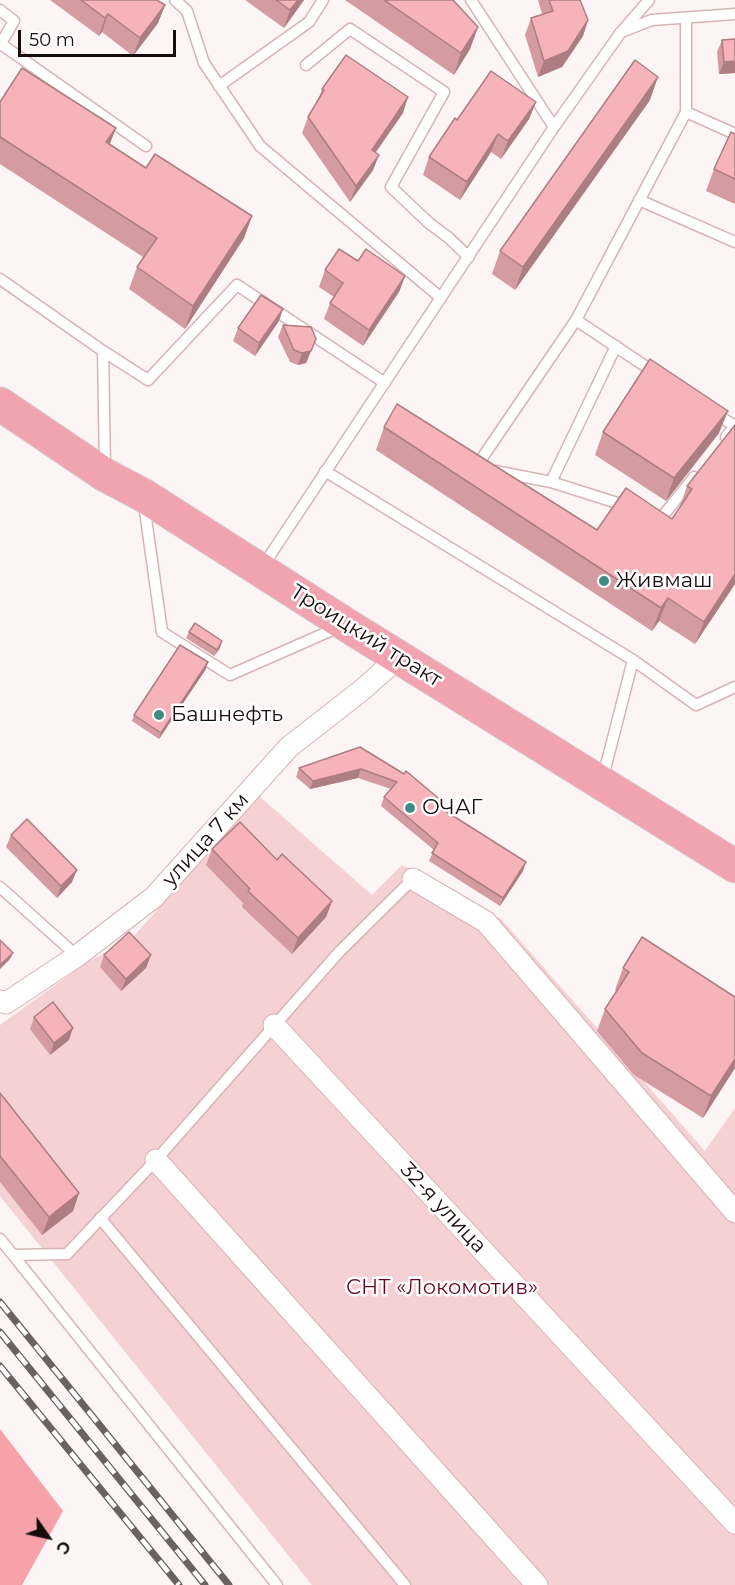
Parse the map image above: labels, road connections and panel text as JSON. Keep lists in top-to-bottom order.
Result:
{
  "streets": {
    "main road": ["Троицкий тракт"],
    "street": ["улица 7 км", "32-я улица"]
  },
  "crossings": [
    ["Троицкий тракт", "улица 7 км"]
  ],
  "parks": ["СНТ «Локомотив»"],
  "places": ["Живмаш", "Башнефть", "ОЧАГ"],
  "scale_bar": "50 m",
  "north": "bottom right"
}
